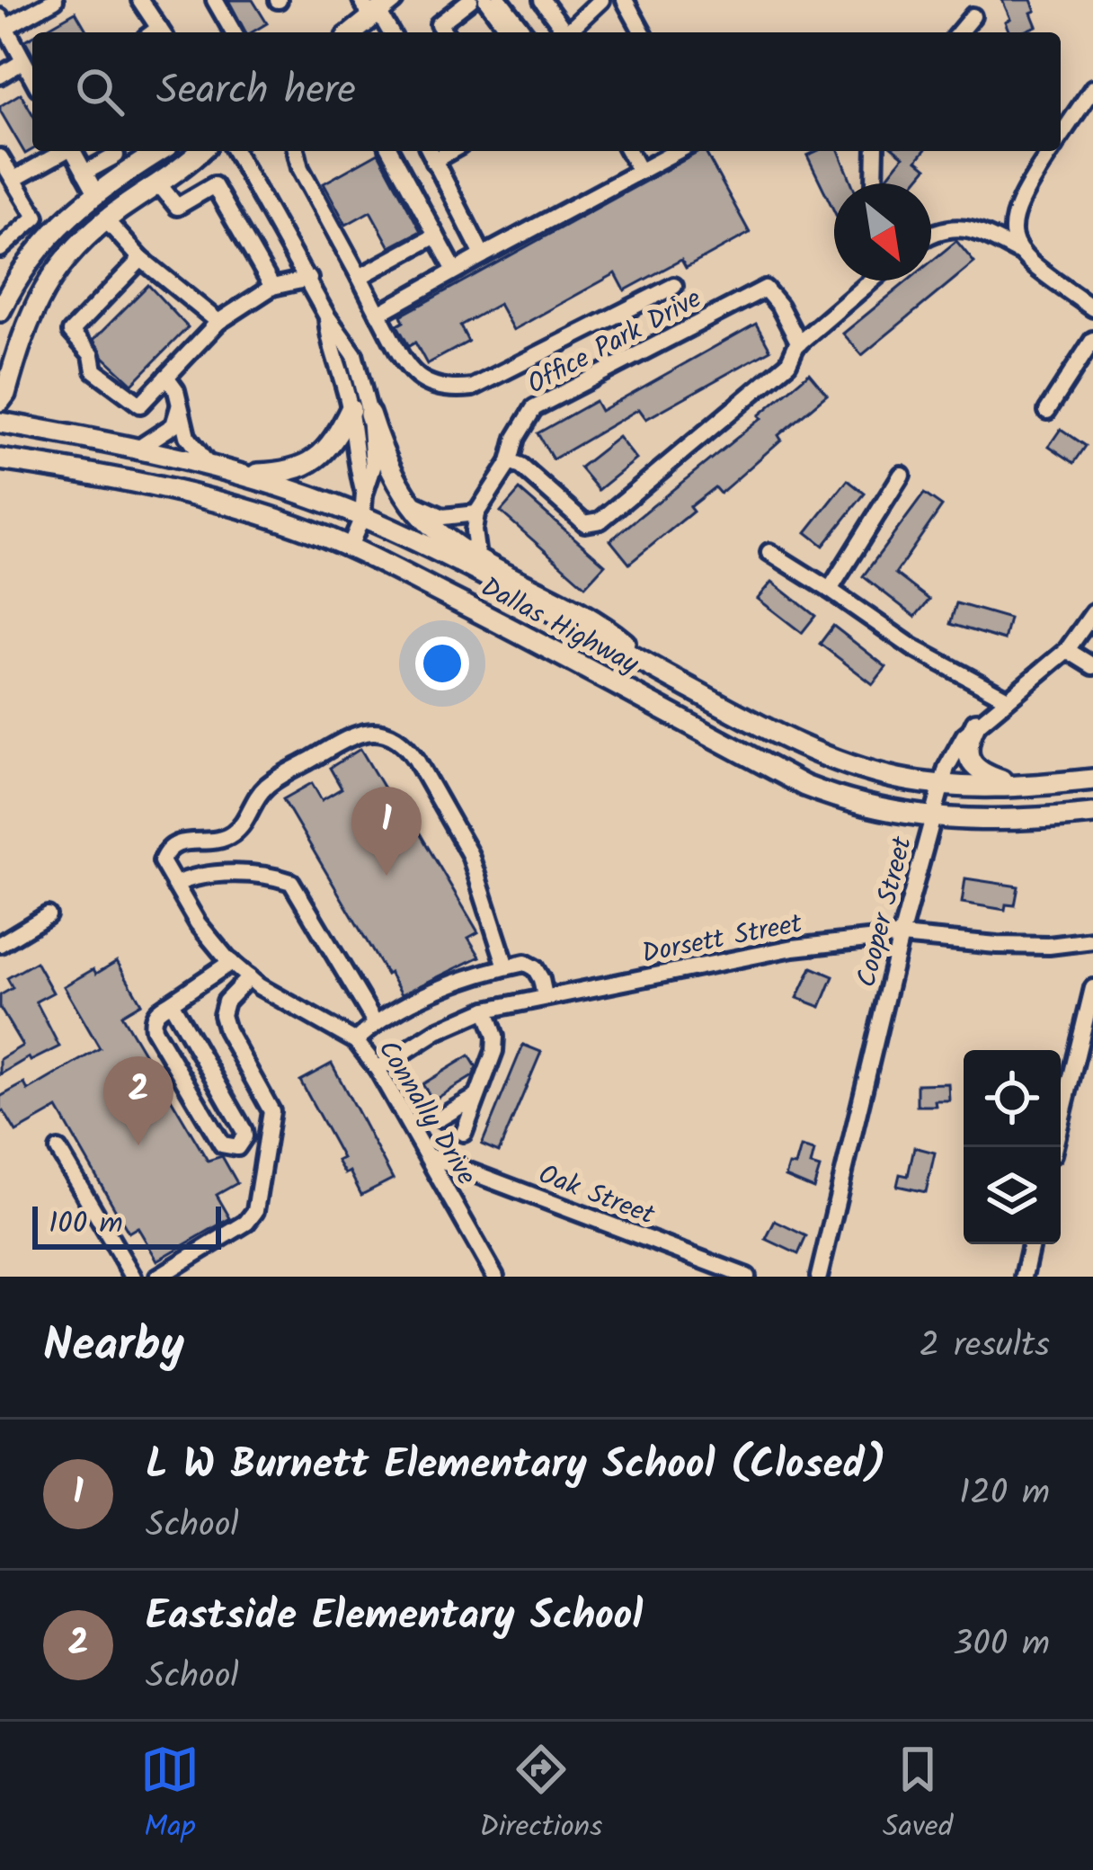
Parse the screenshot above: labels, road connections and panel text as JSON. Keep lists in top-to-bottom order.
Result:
{
  "streets": {
    "main road": ["Dallas Highway"],
    "street": [
      "Office Park Drive",
      "Cooper Street",
      "Dorsett Street",
      "Connally Drive",
      "Oak Street"
    ]
  },
  "crossings": [
    ["Dallas Highway", "Cooper Street"],
    ["Cooper Street", "Dorsett Street"],
    ["Dorsett Street", "Connally Drive"],
    ["Connally Drive", "Oak Street"]
  ],
  "scale_bar": "100 m",
  "north": "bottom right",
  "page": {
    "search": "Search here",
    "pins": ["1", "2"],
    "scale": "100 m",
    "heading": ["Nearby", "2 results"],
    "list": [
      {
        "mark": "1",
        "name": "L W Burnett Elementary School (Closed)",
        "note": "School",
        "value": "120 m"
      },
      {
        "mark": "2",
        "name": "Eastside Elementary School",
        "note": "School",
        "value": "300 m"
      }
    ],
    "nav": ["Map", "Directions", "Saved"]
  }
}
